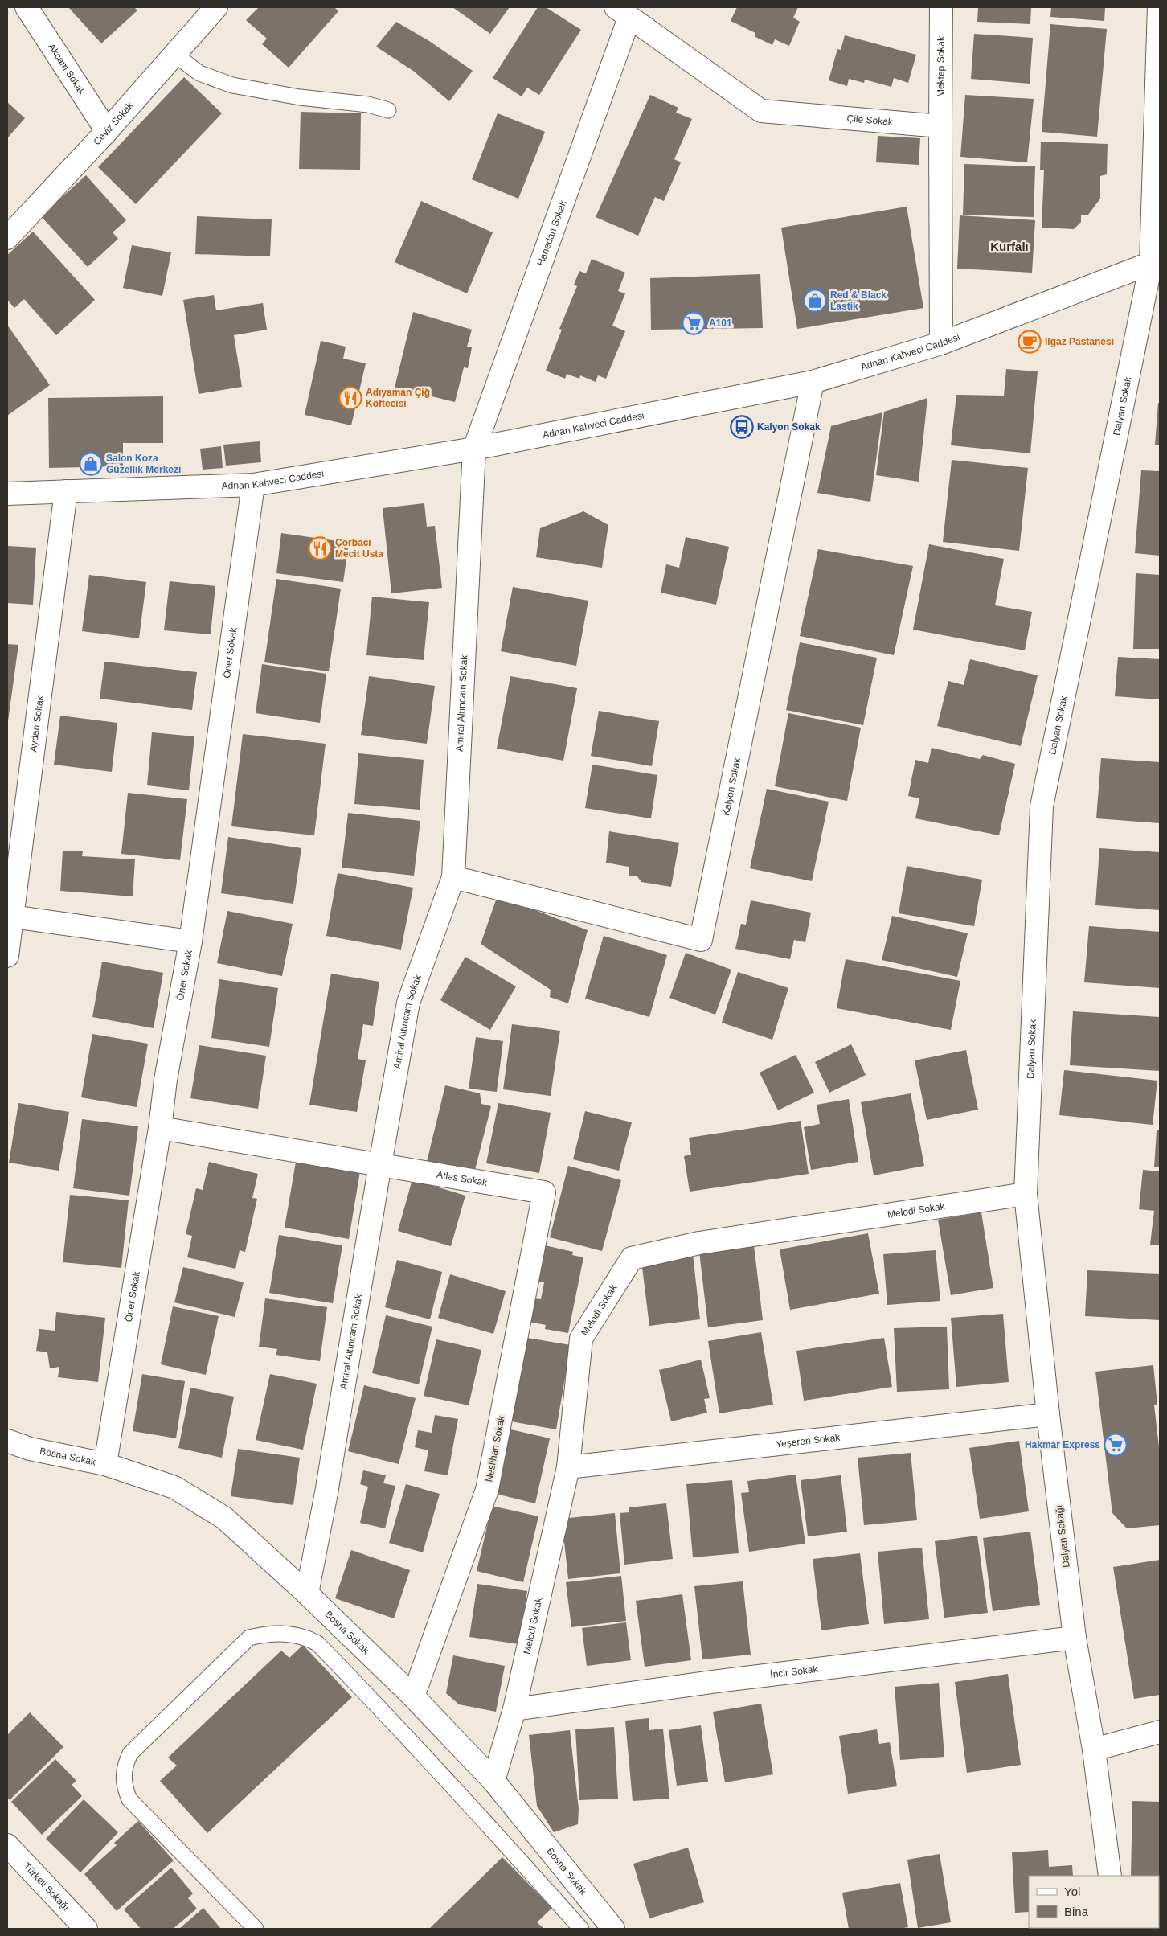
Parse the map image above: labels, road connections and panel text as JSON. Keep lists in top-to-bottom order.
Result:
{
  "streets": {
    "street": [
      "Mektep Sokak",
      "Akçam Sokak",
      "Çile Sokak",
      "Ceviz Sokak",
      "Hanedan Sokak",
      "Adnan Kahveci Caddesi",
      "Dalyan Sokak",
      "Öner Sokak",
      "Amiral Altıncam Sokak",
      "Aydan Sokak",
      "Kalyon Sokak",
      "Atlas Sokak",
      "Melodi Sokak",
      "Yeşeren Sokak",
      "Neslihan Sokak",
      "Bosna Sokak",
      "Dalyan Sokağı",
      "İncir Sokak",
      "Türkeli Sokağı"
    ]
  },
  "crossings": [
    ["Mektep Sokak", "Çile Sokak"],
    ["Akçam Sokak", "Ceviz Sokak"],
    ["Çile Sokak", "Hanedan Sokak"],
    ["Hanedan Sokak", "Adnan Kahveci Caddesi"],
    ["Hanedan Sokak", "Amiral Altıncam Sokak"],
    ["Adnan Kahveci Caddesi", "Dalyan Sokak"],
    ["Adnan Kahveci Caddesi", "Öner Sokak"],
    ["Adnan Kahveci Caddesi", "Amiral Altıncam Sokak"],
    ["Adnan Kahveci Caddesi", "Aydan Sokak"],
    ["Adnan Kahveci Caddesi", "Kalyon Sokak"],
    ["Dalyan Sokak", "Melodi Sokak"],
    ["Dalyan Sokak", "Dalyan Sokağı"],
    ["Öner Sokak", "Atlas Sokak"],
    ["Öner Sokak", "Bosna Sokak"],
    ["Amiral Altıncam Sokak", "Kalyon Sokak"],
    ["Amiral Altıncam Sokak", "Atlas Sokak"],
    ["Amiral Altıncam Sokak", "Bosna Sokak"],
    ["Atlas Sokak", "Neslihan Sokak"],
    ["Melodi Sokak", "Yeşeren Sokak"],
    ["Melodi Sokak", "Bosna Sokak"],
    ["Melodi Sokak", "Dalyan Sokağı"],
    ["Melodi Sokak", "İncir Sokak"],
    ["Yeşeren Sokak", "Dalyan Sokağı"],
    ["Neslihan Sokak", "Bosna Sokak"],
    ["Dalyan Sokağı", "İncir Sokak"]
  ],
  "districts": ["Kurfalı"],
  "places": {
    "shop": ["Red & Black Lastik", "Salon Koza Güzellik Merkezi"],
    "supermarket": ["A101", "Hakmar Express"],
    "cafe": ["Ilgaz Pastanesi"],
    "restaurant": ["Adıyaman Çiğ Köftecisi", "Çorbacı Mecit Usta"],
    "bus stop": ["Kalyon Sokak"]
  },
  "legend": ["Yol", "Bina"]
}
